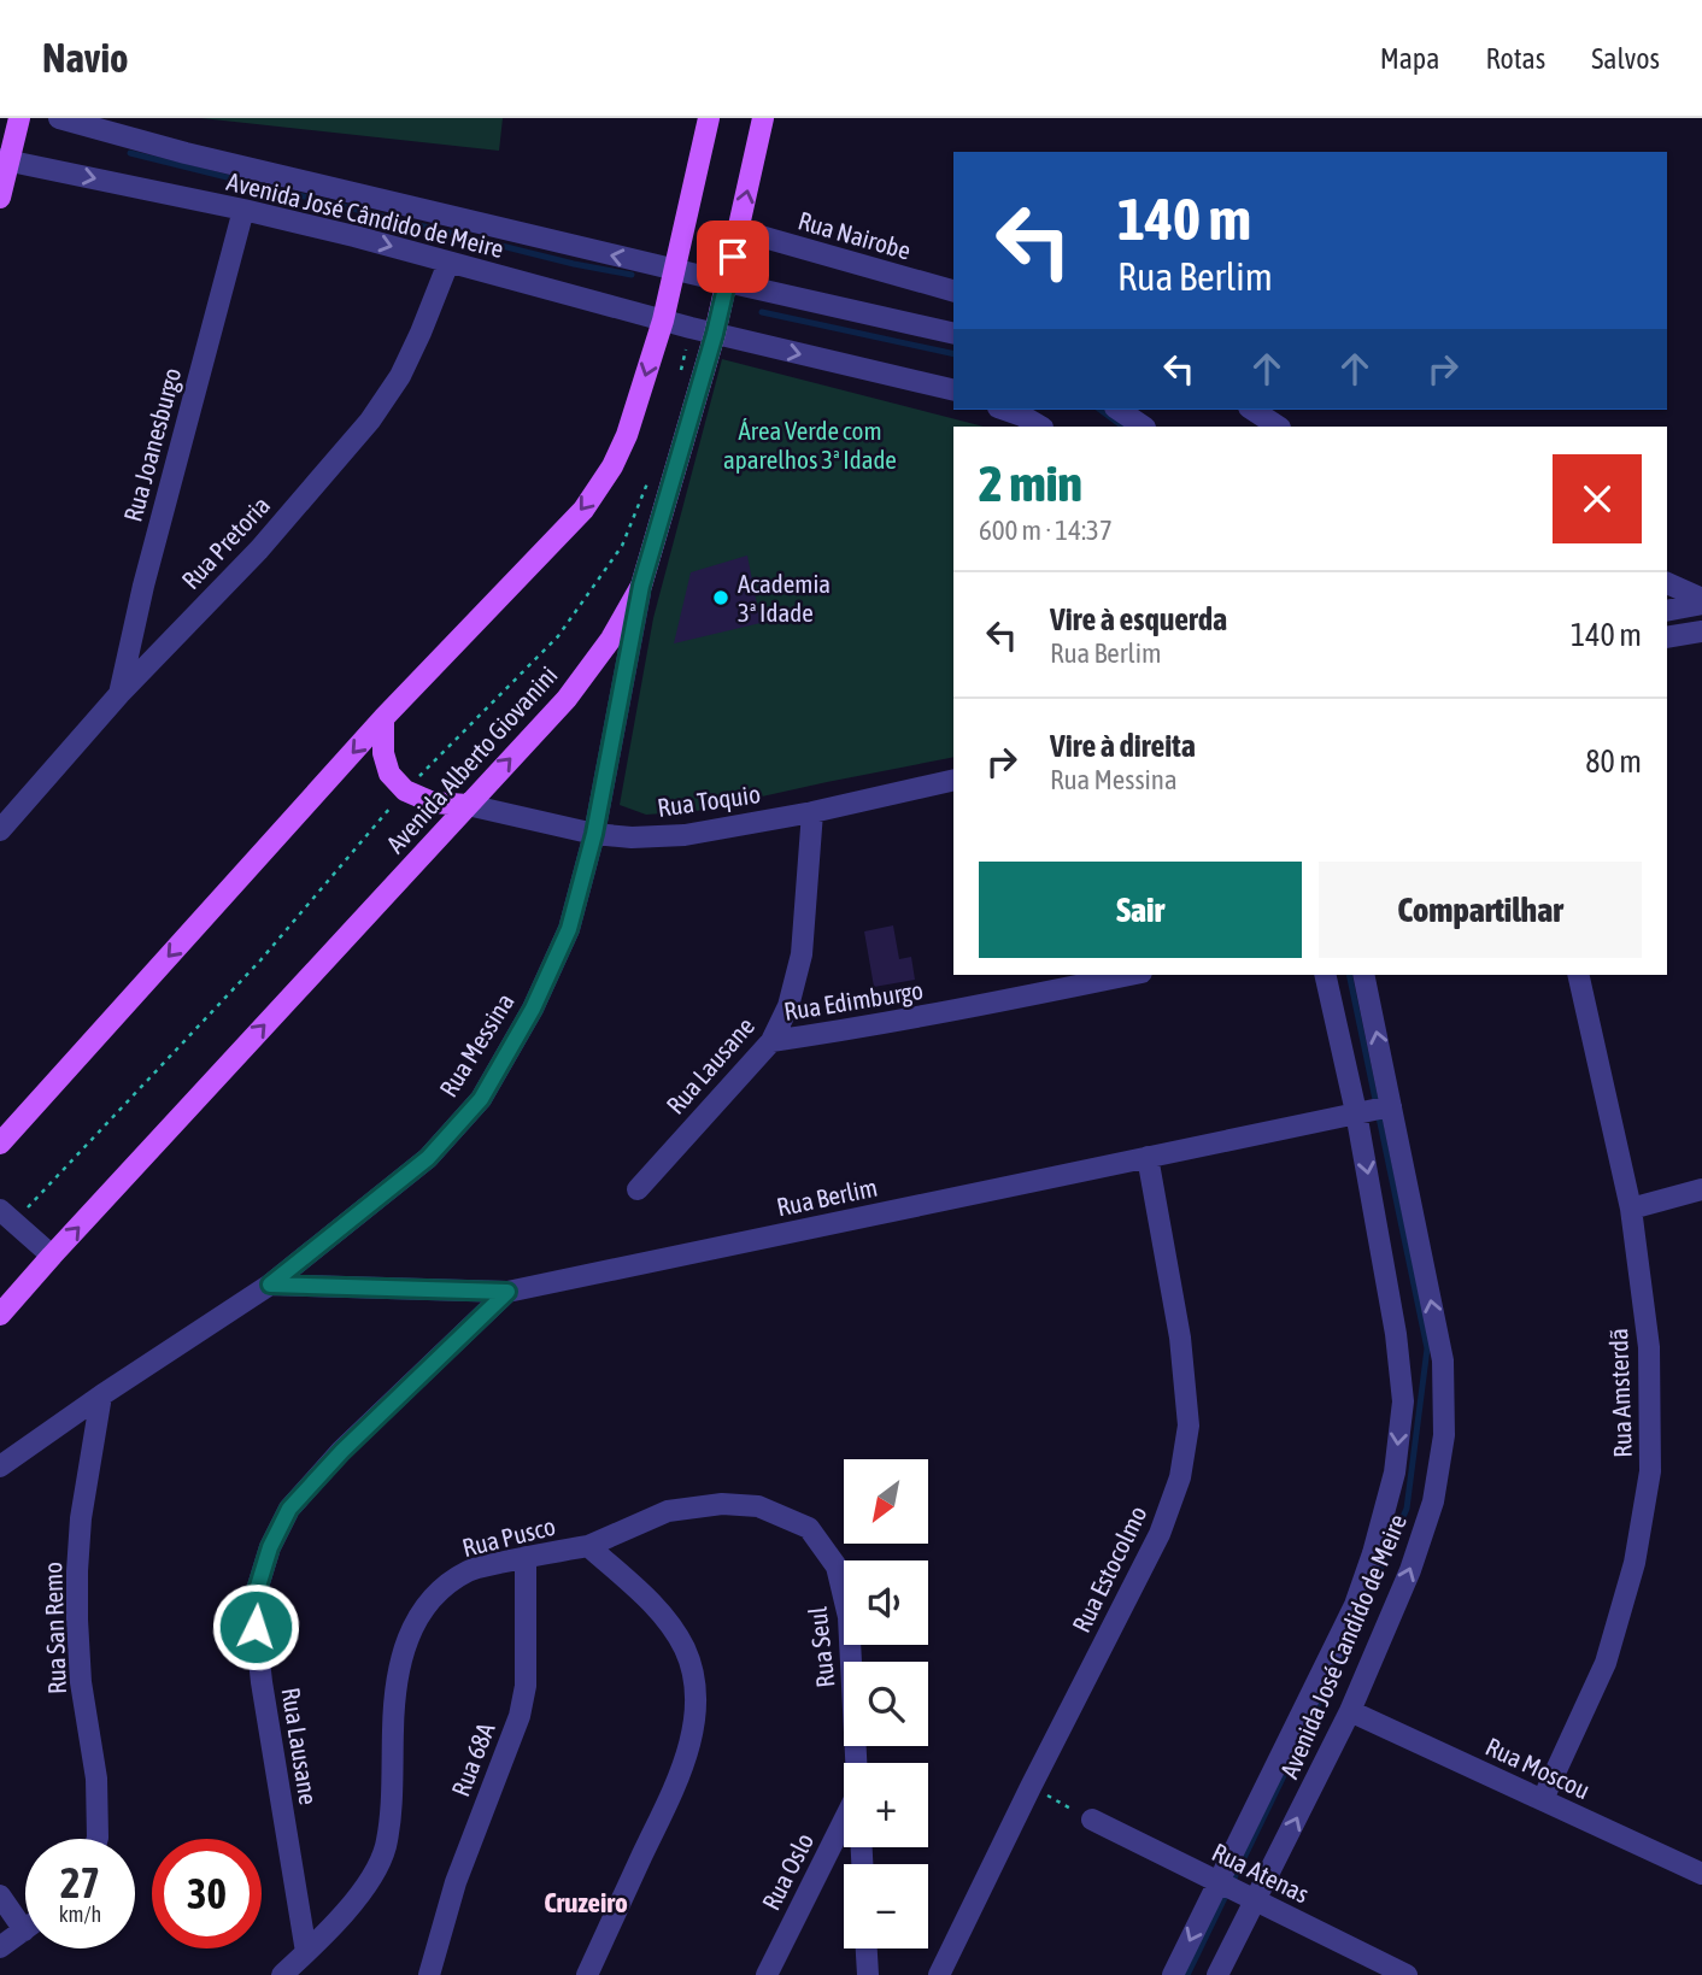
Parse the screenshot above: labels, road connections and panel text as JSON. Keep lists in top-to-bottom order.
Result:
{
  "streets": {
    "main road": ["Avenida Alberto Giovanini"],
    "street": [
      "Avenida José Cândido de Meire",
      "Rua Nairobe",
      "Rua Joanesburgo",
      "Rua Pretoria",
      "Rua Toquio",
      "Rua Edimburgo",
      "Rua Messina",
      "Rua Lausane",
      "Rua Berlim",
      "Rua Amsterdã",
      "Rua Pusco",
      "Rua Estocolmo",
      "Rua San Remo",
      "Avenida José Candido de Meire",
      "Rua Seul",
      "Rua 68A",
      "Rua Moscou",
      "Rua Oslo",
      "Rua Atenas"
    ]
  },
  "crossings": [
    ["Avenida José Cândido de Meire", "Rua Joanesburgo"],
    ["Avenida José Cândido de Meire", "Rua Pretoria"],
    ["Avenida José Cândido de Meire", "Avenida Alberto Giovanini"],
    ["Rua Nairobe", "Avenida Alberto Giovanini"],
    ["Rua Joanesburgo", "Rua Pretoria"],
    ["Avenida Alberto Giovanini", "Rua Toquio"],
    ["Avenida Alberto Giovanini", "Rua Messina"],
    ["Rua Toquio", "Rua Messina"],
    ["Rua Toquio", "Rua Lausane"],
    ["Rua Edimburgo", "Rua Lausane"],
    ["Rua Messina", "Rua Berlim"],
    ["Rua Messina", "Rua San Remo"],
    ["Rua Lausane", "Rua Berlim"],
    ["Rua Lausane", "Rua Pusco"],
    ["Rua Berlim", "Rua Estocolmo"],
    ["Rua Berlim", "Avenida José Candido de Meire"],
    ["Rua Amsterdã", "Rua Moscou"],
    ["Rua Pusco", "Rua Seul"],
    ["Rua Pusco", "Rua 68A"],
    ["Avenida José Candido de Meire", "Rua Moscou"],
    ["Avenida José Candido de Meire", "Rua Atenas"]
  ],
  "districts": ["Cruzeiro"],
  "parks": ["Área Verde com aparelhos 3ª Idade"],
  "places": ["Academia 3ª Idade"],
  "north": "bottom left",
  "page": {
    "header": "Navio",
    "nav": ["Mapa", "Rotas", "Salvos"],
    "turn": ["140 m", "Rua Berlim"],
    "heading": ["2 min", "600 m · 14:37"],
    "list": [
      {
        "name": "Vire à esquerda",
        "note": "Rua Berlim",
        "value": "140 m"
      },
      {
        "name": "Vire à direita",
        "note": "Rua Messina",
        "value": "80 m"
      }
    ],
    "buttons": ["Sair", "Compartilhar"],
    "map_buttons": ["+", "−"],
    "speed": "27 km/h",
    "limit": "30"
  }
}
